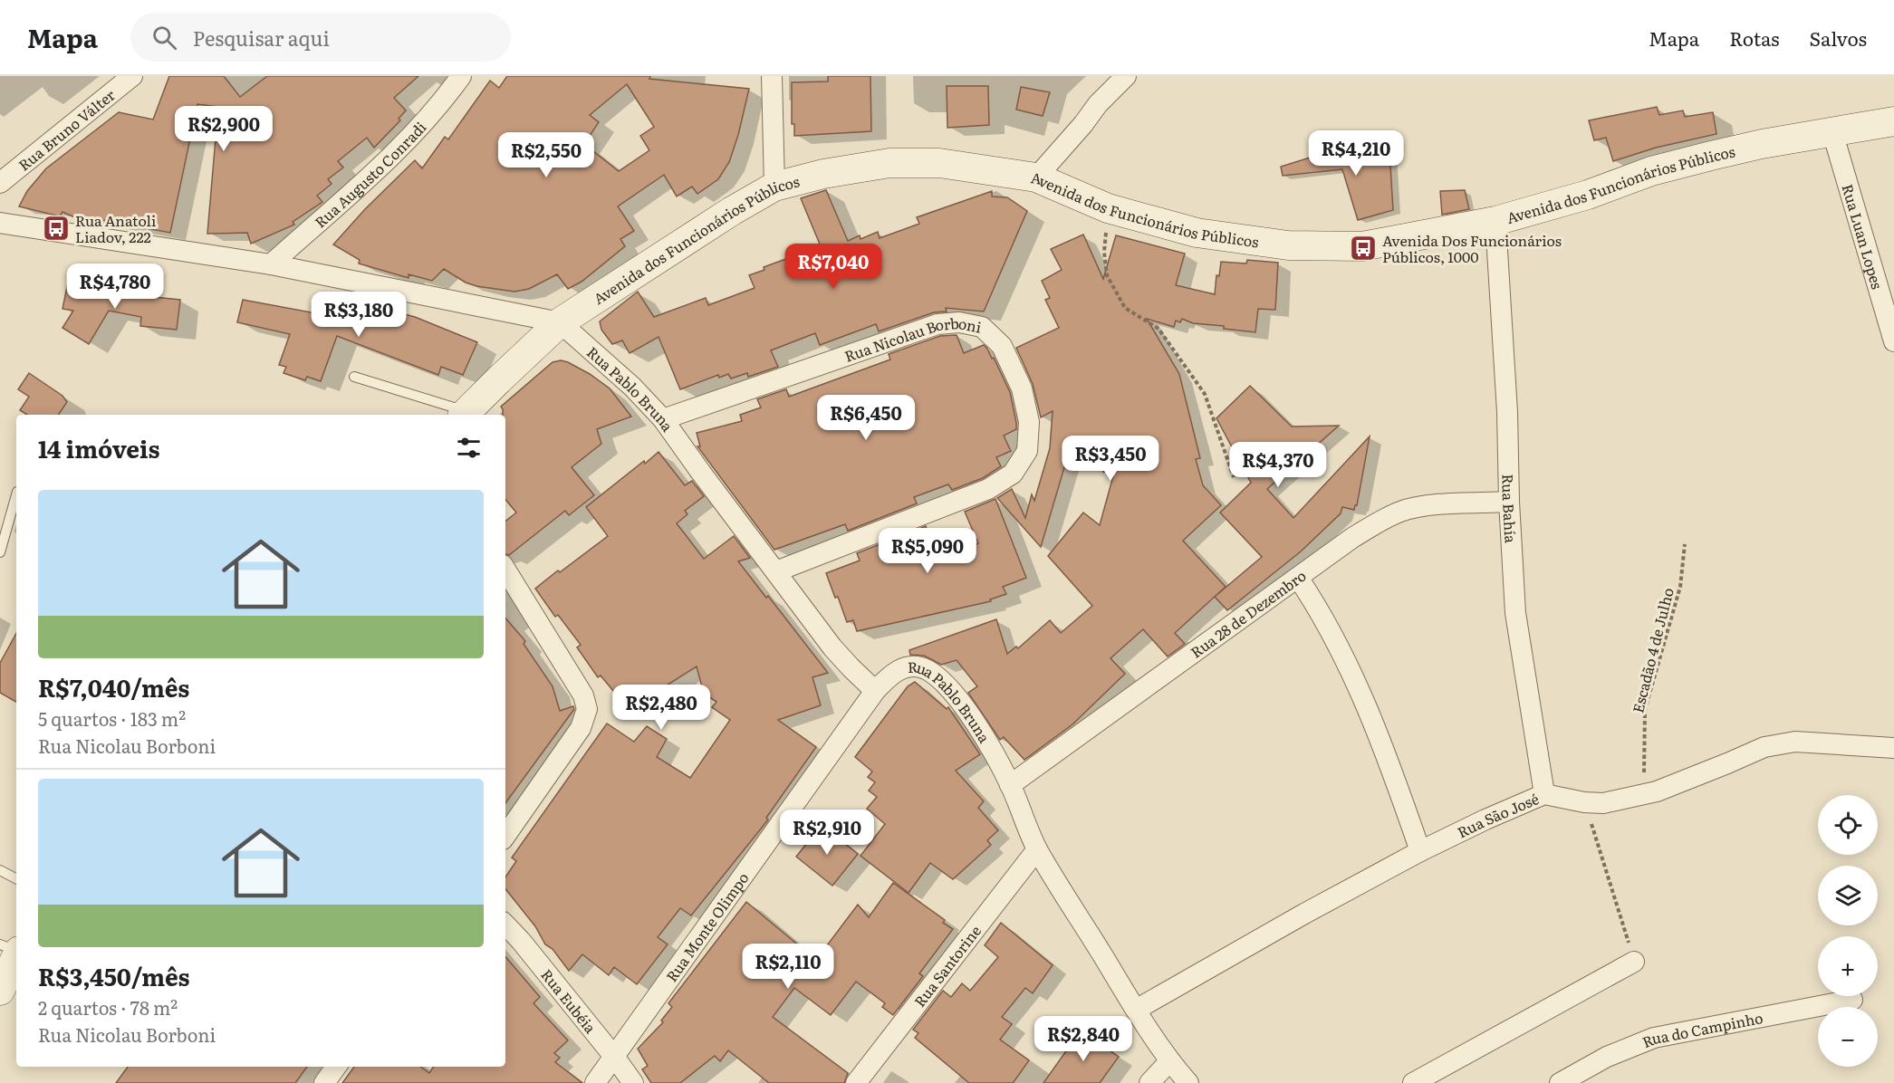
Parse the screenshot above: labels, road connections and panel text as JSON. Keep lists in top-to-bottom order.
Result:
{
  "streets": {
    "street": [
      "Rua Bruno Válter",
      "Rua Augusto Conradi",
      "Avenida dos Funcionários Públicos",
      "Rua Luan Lopes",
      "Rua Nicolau Borboni",
      "Rua Pablo Bruna",
      "Rua Bahía",
      "Rua 28 de Dezembro",
      "Rua São José",
      "Rua Monte Olimpo",
      "Rua Santorine",
      "Rua Eubéia",
      "Rua do Campinho"
    ],
    "path": ["Escadão 4 de Julho"]
  },
  "crossings": [
    ["Avenida dos Funcionários Públicos", "Rua Luan Lopes"],
    ["Avenida dos Funcionários Públicos", "Rua Pablo Bruna"],
    ["Avenida dos Funcionários Públicos", "Rua Bahía"],
    ["Rua Nicolau Borboni", "Rua Pablo Bruna"],
    ["Rua Pablo Bruna", "Rua 28 de Dezembro"],
    ["Rua Pablo Bruna", "Rua São José"],
    ["Rua Pablo Bruna", "Rua Monte Olimpo"],
    ["Rua Pablo Bruna", "Rua Santorine"],
    ["Rua Bahía", "Rua 28 de Dezembro"],
    ["Rua Bahía", "Rua São José"],
    ["Escadão 4 de Julho", "Rua São José"],
    ["Rua Monte Olimpo", "Rua Eubéia"]
  ],
  "places": {
    "bus stop": ["Rua Anatoli Liadov, 222", "Avenida Dos Funcionários Públicos, 1000"]
  },
  "page": {
    "header": "Mapa",
    "search": "Pesquisar aqui",
    "nav": ["Mapa", "Rotas", "Salvos"],
    "price": [
      "R$2,900",
      "R$4,210",
      "R$2,550",
      "R$7,040",
      "R$4,780",
      "R$3,180",
      "R$6,450",
      "R$3,450",
      "R$4,370",
      "R$5,090",
      "R$2,480",
      "R$2,910",
      "R$2,110",
      "R$2,840"
    ],
    "heading": "14 imóveis",
    "list": [
      {
        "name": "R$7,040/mês",
        "note": "5 quartos · 183 m² · Rua Nicolau Borboni"
      },
      {
        "name": "R$3,450/mês",
        "note": "2 quartos · 78 m² · Rua Nicolau Borboni"
      }
    ],
    "map_buttons": ["+", "−"]
  }
}
